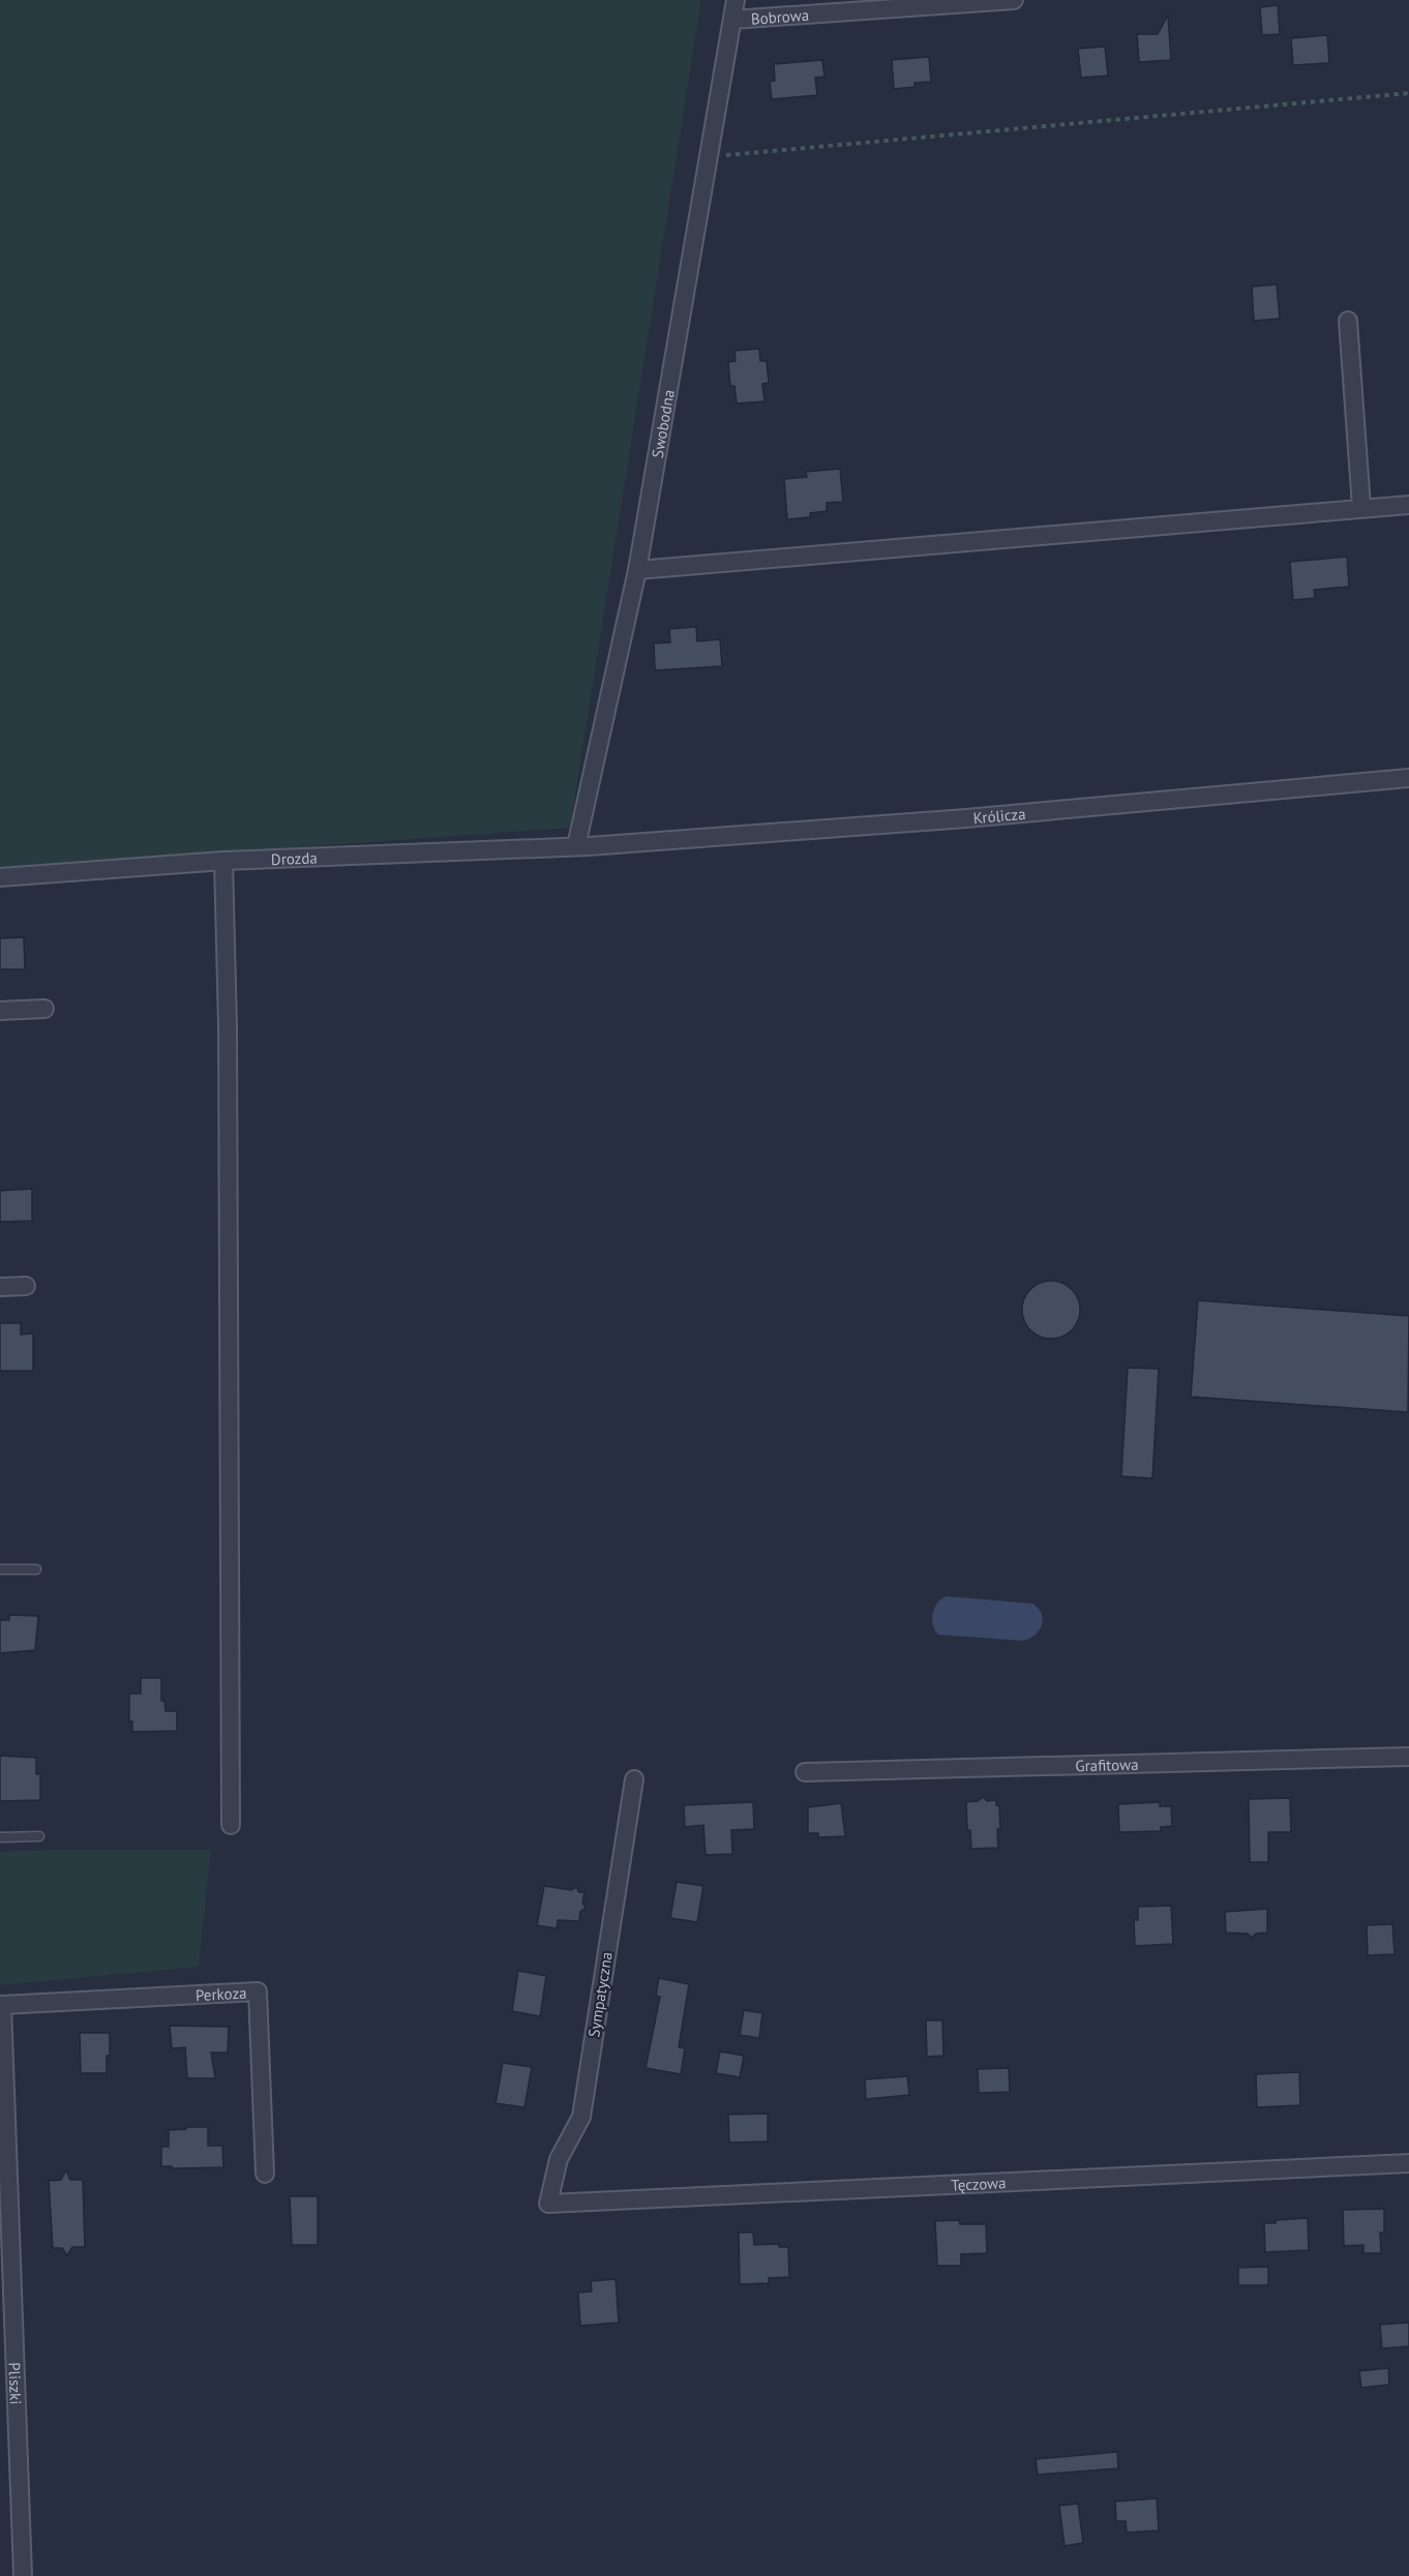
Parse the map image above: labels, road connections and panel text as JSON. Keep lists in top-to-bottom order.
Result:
{
  "streets": {
    "street": [
      "Bobrowa",
      "Swobodna",
      "Królicza",
      "Drozda",
      "Grafitowa",
      "Perkoza",
      "Sympatyczna",
      "Tęczowa",
      "Pliszki"
    ]
  },
  "crossings": [
    ["Bobrowa", "Swobodna"],
    ["Swobodna", "Królicza"],
    ["Swobodna", "Drozda"],
    ["Królicza", "Drozda"],
    ["Perkoza", "Pliszki"],
    ["Sympatyczna", "Tęczowa"]
  ]
}
